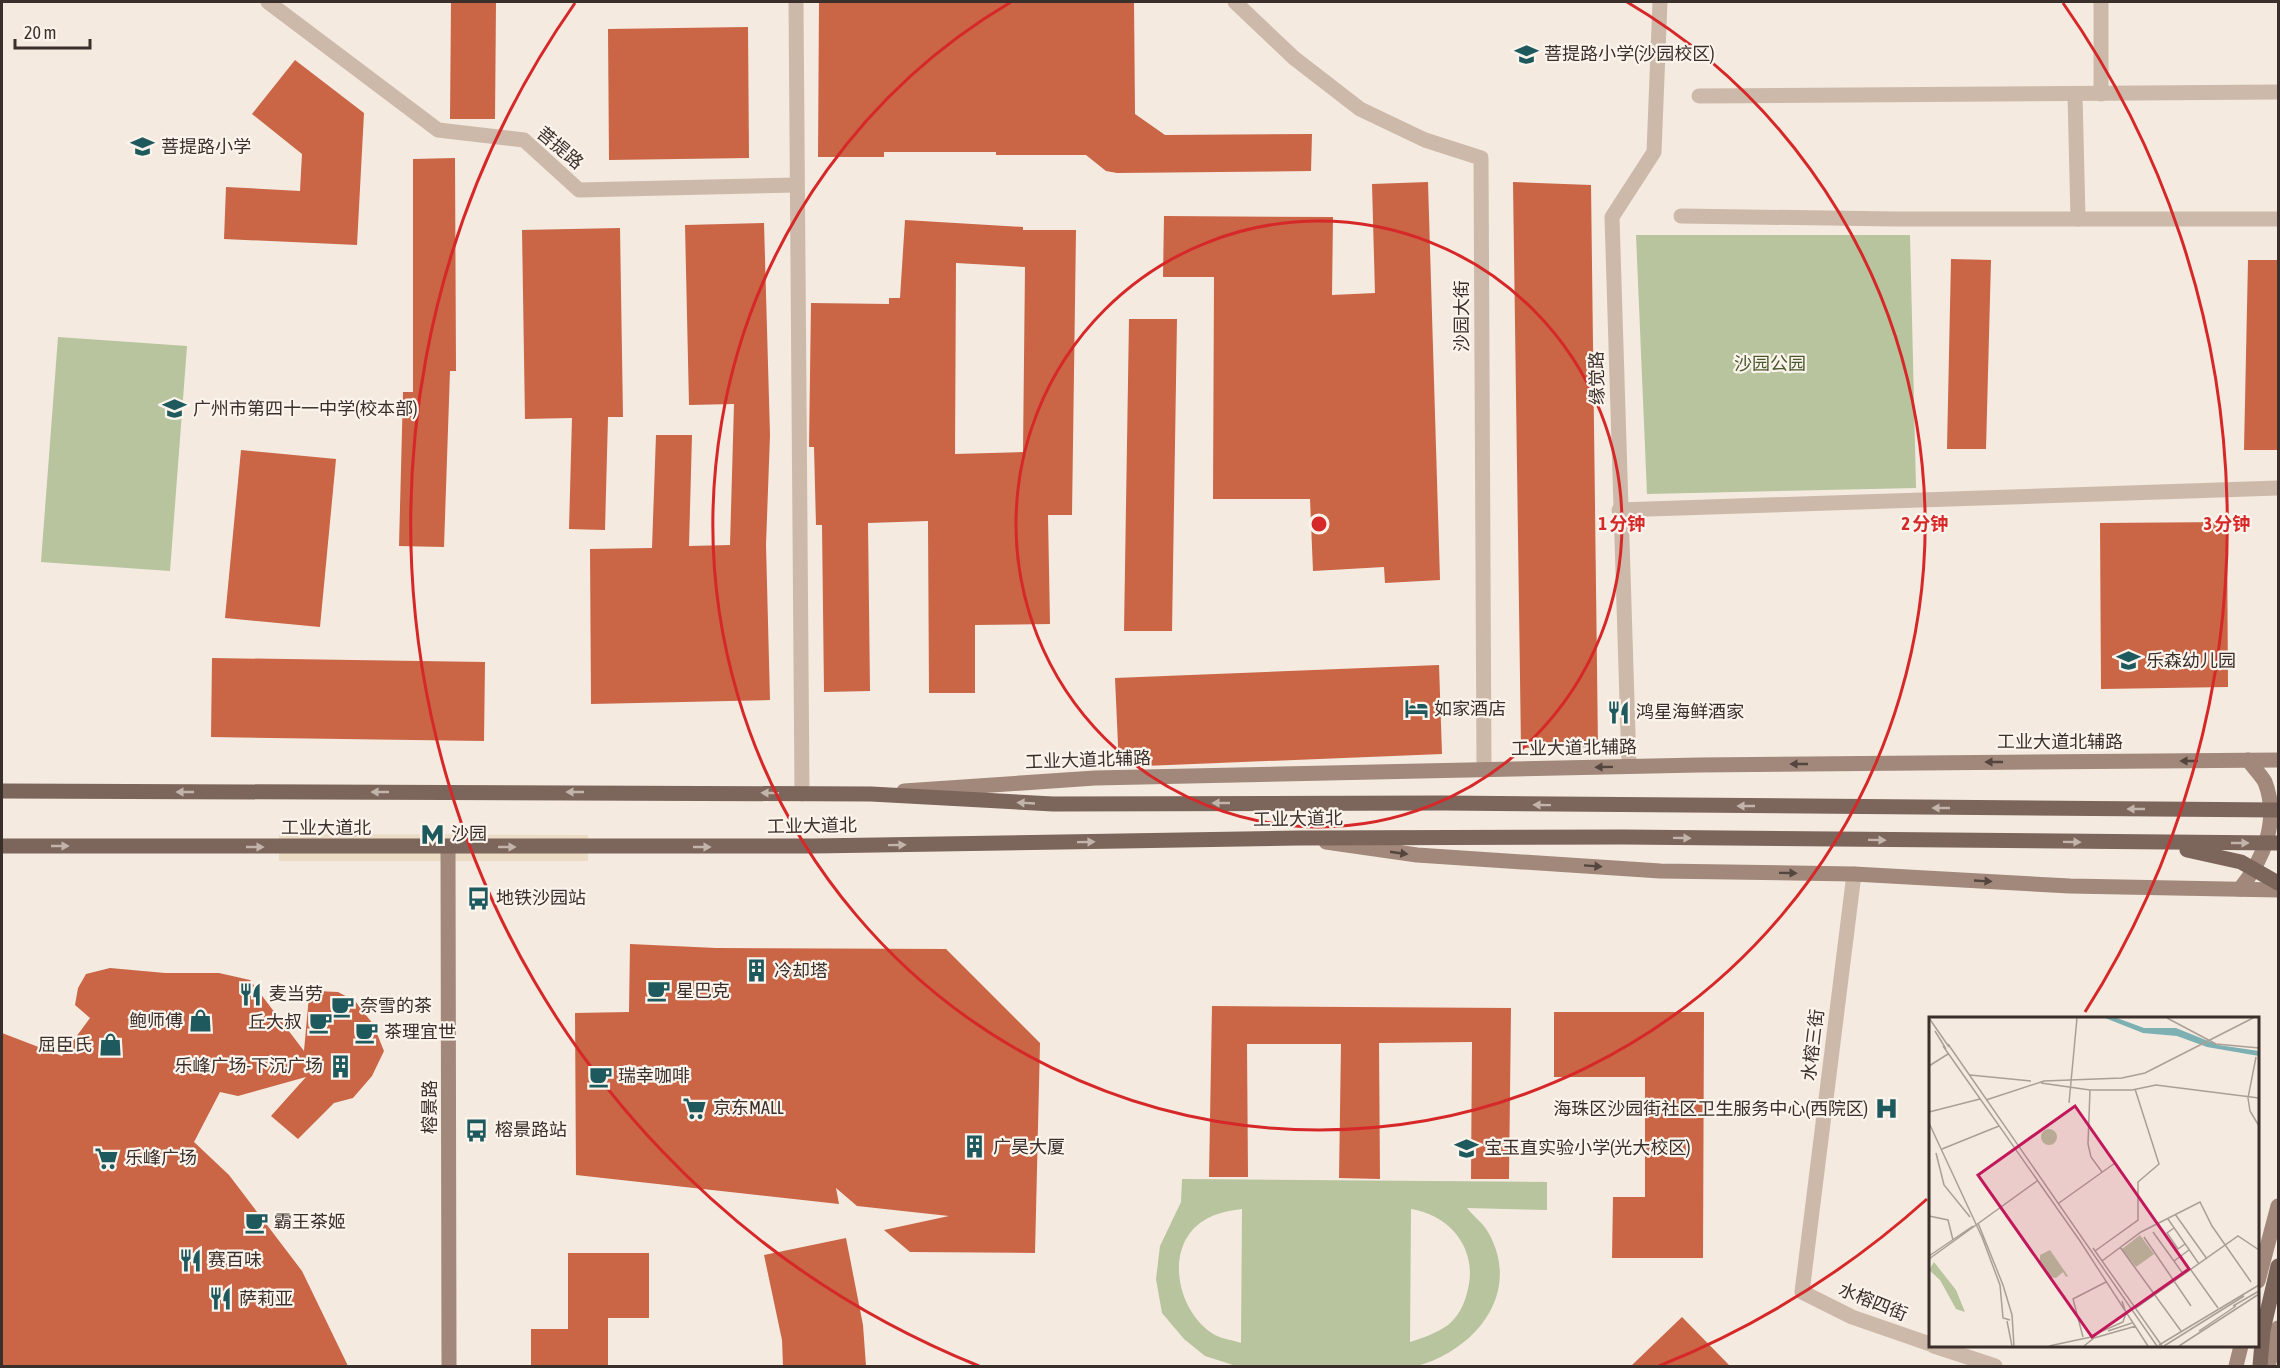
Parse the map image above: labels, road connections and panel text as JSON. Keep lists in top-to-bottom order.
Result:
{
  "streets": {
    "main road": ["工业大道北辅路", "工业大道北", "榕景路"],
    "street": [
      "菩提路",
      "沙园大街",
      "缘觉路",
      "水榕三街",
      "水榕四街"
    ]
  },
  "crossings": [
    ["沙园大街", "工业大道北辅路"],
    ["缘觉路", "工业大道北辅路"],
    ["工业大道北辅路", "工业大道北"],
    ["工业大道北", "榕景路"],
    ["水榕三街", "水榕四街"]
  ],
  "parks": ["沙园公园"],
  "places": {
    "school or university": [
      "菩提路小学(沙园校区)",
      "菩提路小学",
      "广州市第四十一中学(校本部)",
      "乐森幼儿园",
      "宝玉直实验小学(光大校区)"
    ],
    "hotel": ["如家酒店"],
    "restaurant": [
      "鸿星海鲜酒家",
      "麦当劳",
      "赛百味",
      "萨莉亚"
    ],
    "metro station": ["沙园"],
    "bus stop": ["地铁沙园站", "榕景路站"],
    "building": ["冷却塔", "乐峰广场-下沉广场", "广昊大厦"],
    "cafe": [
      "星巴克",
      "奈雪的茶",
      "丘大叔",
      "茶理宜世",
      "瑞幸咖啡",
      "霸王茶姬"
    ],
    "shop": ["鲍师傅", "屈臣氏"],
    "supermarket": ["京东MALL", "乐峰广场"],
    "hospital": ["海珠区沙园街社区卫生服务中心(西院区)"]
  },
  "scale_bar": "20 m",
  "rings": ["1 分钟", "2 分钟", "3 分钟"]
}
